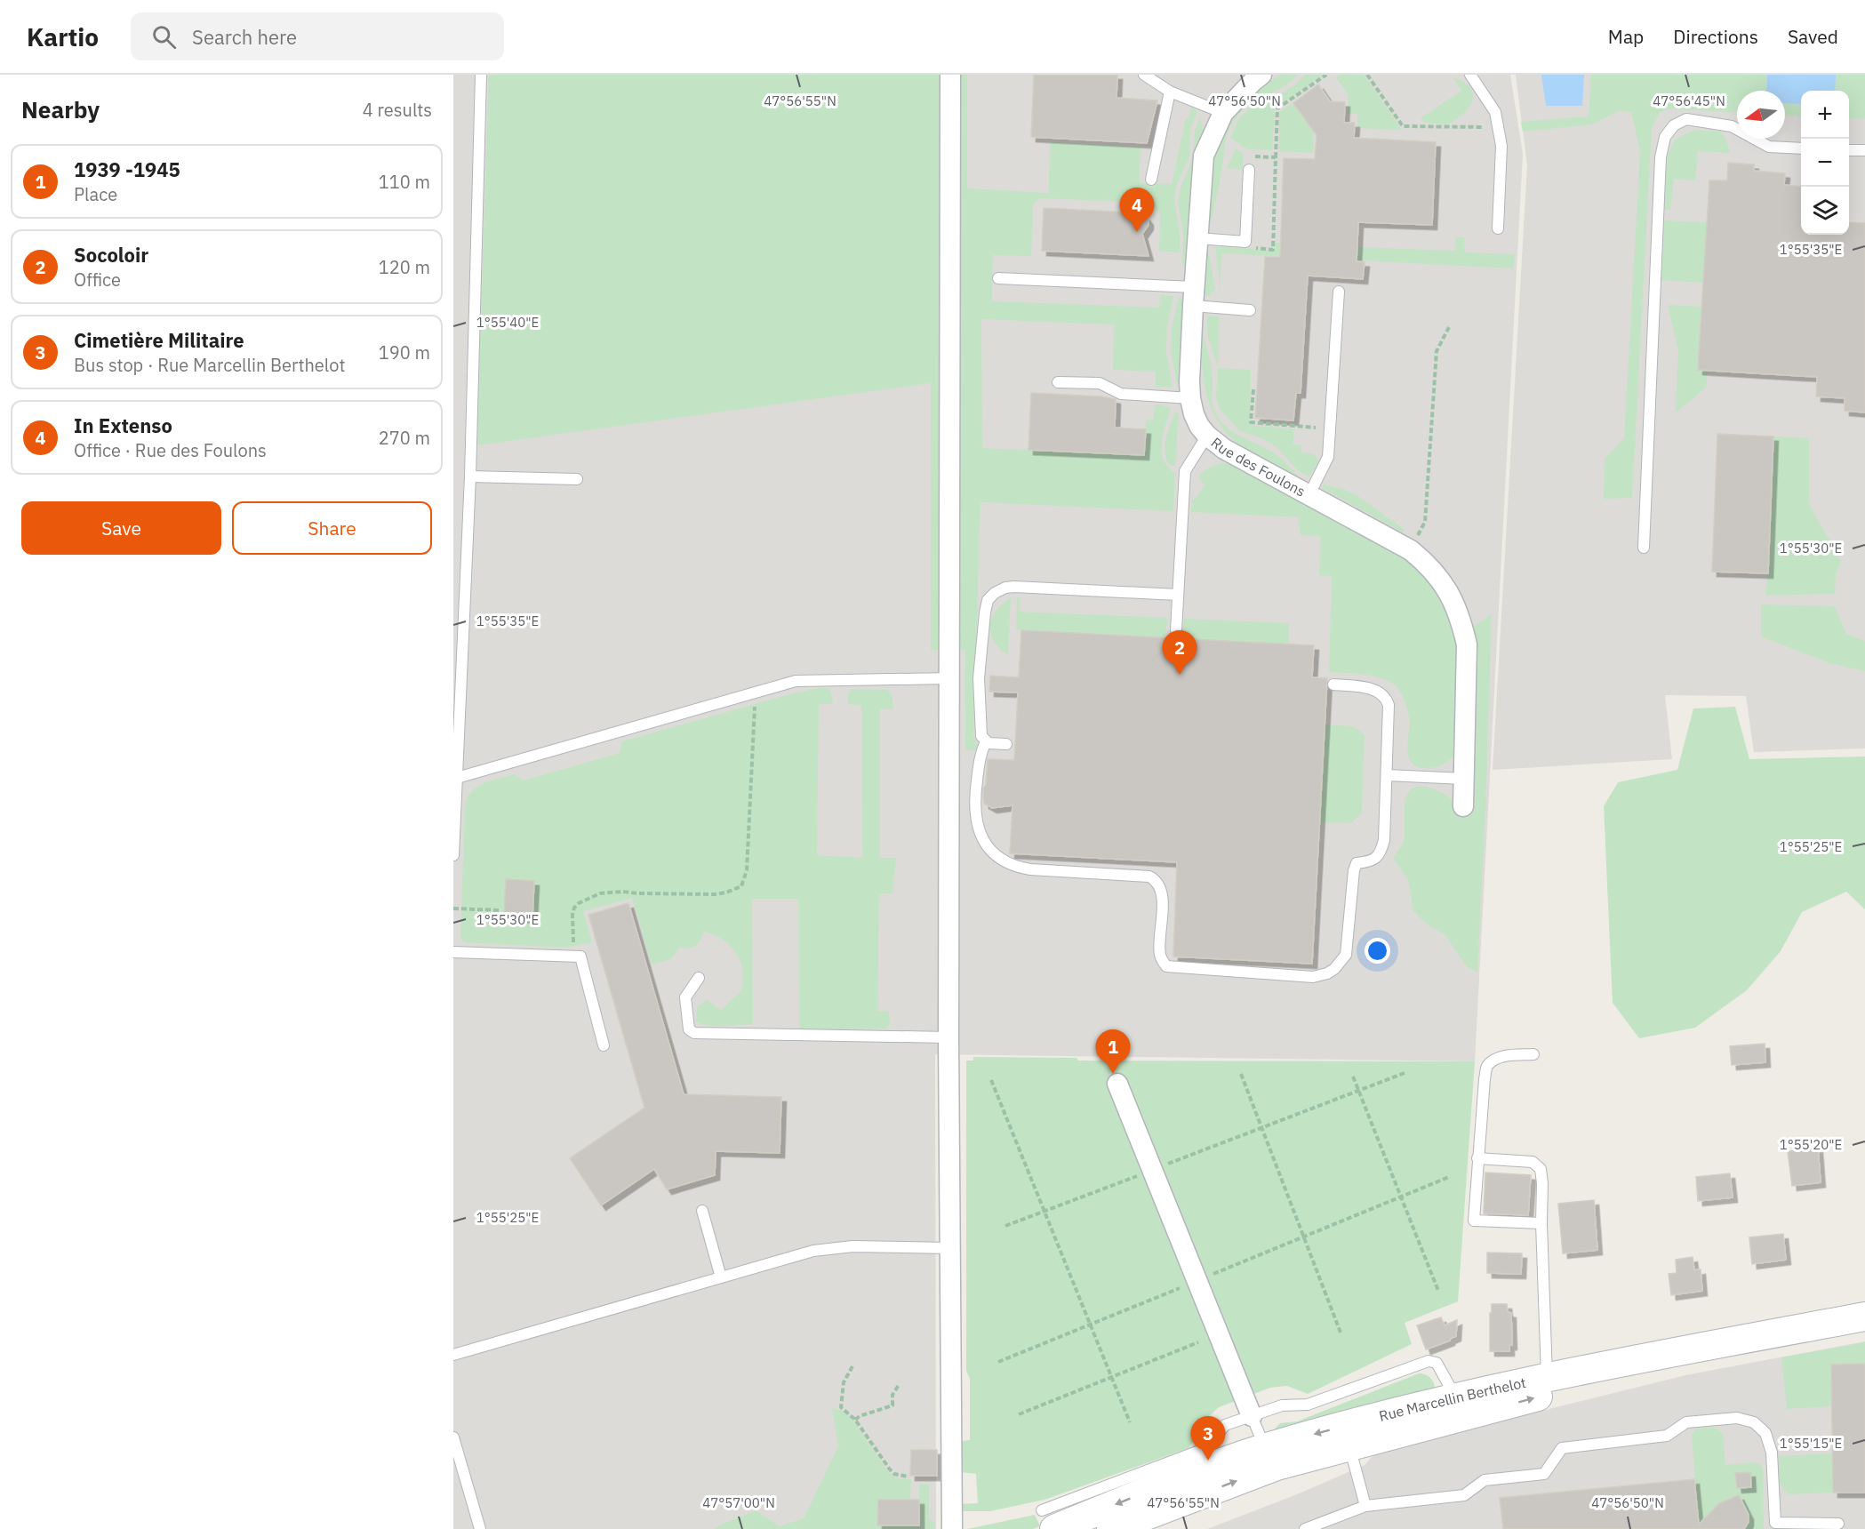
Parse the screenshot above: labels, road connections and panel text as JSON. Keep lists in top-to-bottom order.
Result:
{
  "streets": {
    "main road": ["Rue Marcellin Berthelot"],
    "street": ["Rue des Foulons"]
  },
  "north": "left",
  "page": {
    "header": "Kartio",
    "search": "Search here",
    "nav": ["Map", "Directions", "Saved"],
    "heading": ["Nearby", "4 results"],
    "map_buttons": ["+", "−"],
    "list": [
      {
        "mark": "1",
        "name": "1939 -1945",
        "note": "Place",
        "value": "110 m"
      },
      {
        "mark": "2",
        "name": "Socoloir",
        "note": "Office",
        "value": "120 m"
      },
      {
        "mark": "3",
        "name": "Cimetière Militaire",
        "note": "Bus stop · Rue Marcellin Berthelot",
        "value": "190 m"
      },
      {
        "mark": "4",
        "name": "In Extenso",
        "note": "Office · Rue des Foulons",
        "value": "270 m"
      }
    ],
    "pins": [
      "4",
      "2",
      "1",
      "3"
    ],
    "buttons": ["Save", "Share"]
  },
  "coordinates": [
    "47°56'55\"N",
    "47°56'50\"N",
    "47°56'45\"N",
    "1°55'35\"E",
    "1°55'40\"E",
    "1°55'30\"E",
    "1°55'25\"E",
    "1°55'20\"E",
    "1°55'15\"E",
    "47°57'00\"N"
  ]
}
